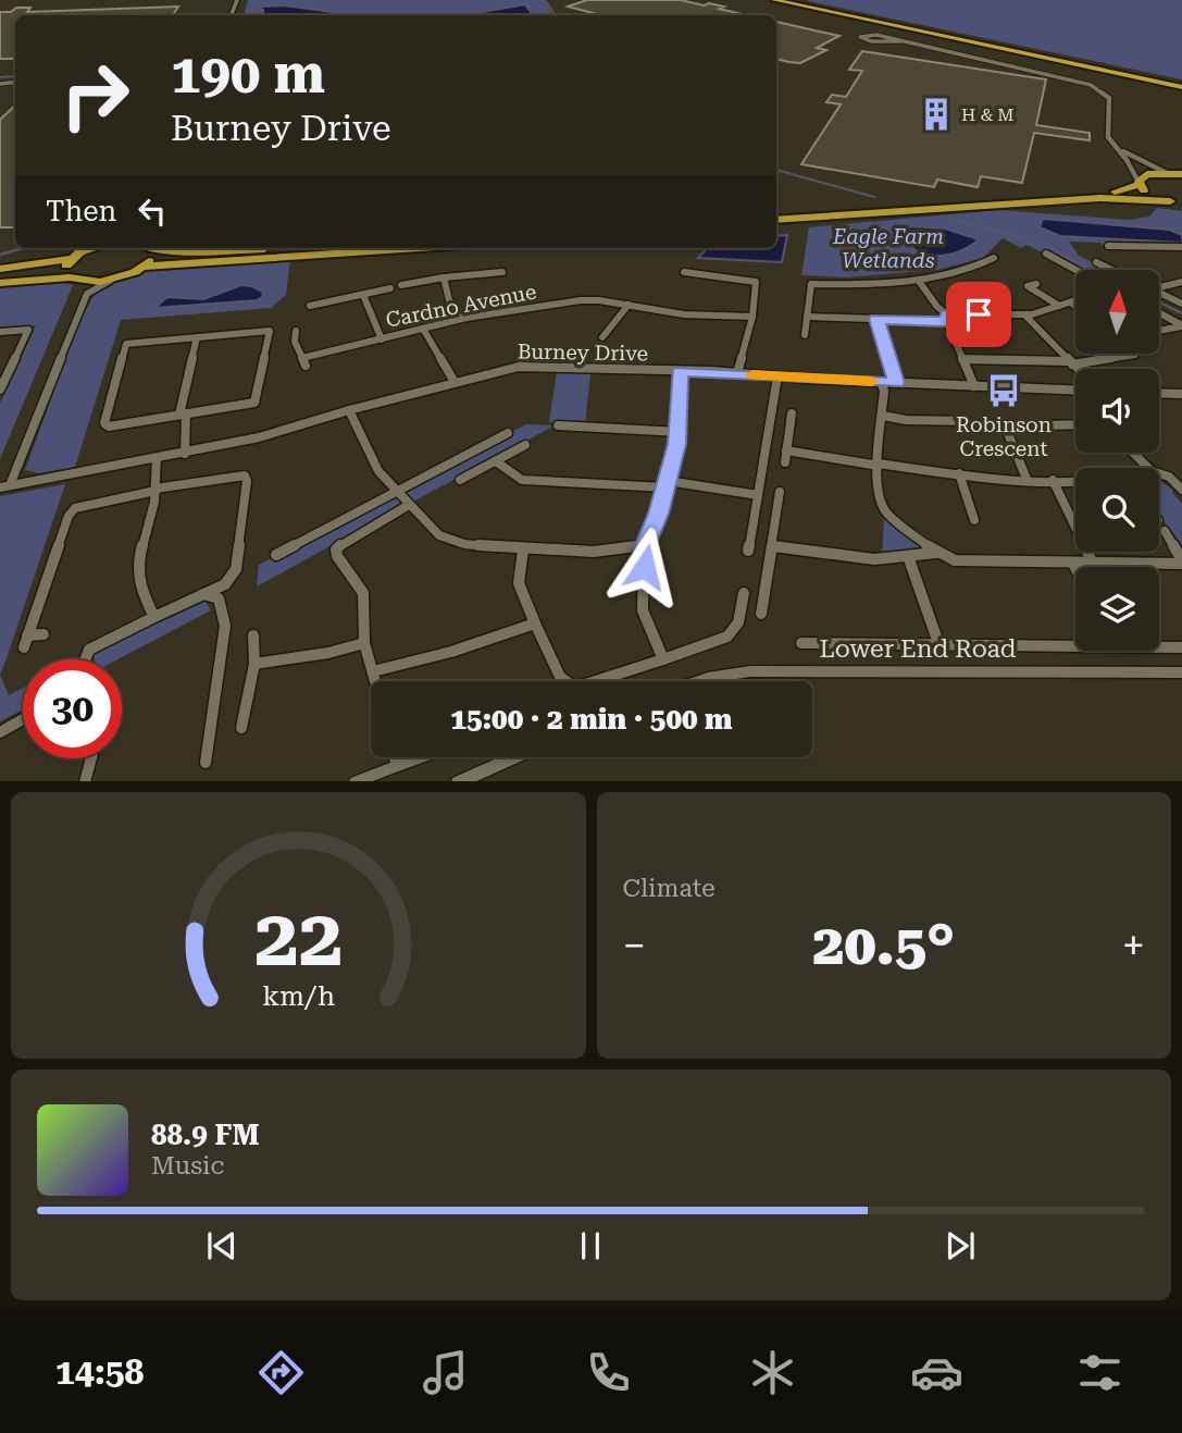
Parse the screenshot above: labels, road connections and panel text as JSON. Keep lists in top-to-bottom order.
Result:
{
  "streets": {
    "street": ["Cardno Avenue", "Burney Drive", "Lower End Road"]
  },
  "parks": ["Eagle Farm Wetlands"],
  "places": {
    "building": ["H & M"],
    "bus stop": ["Robinson Crescent"]
  },
  "north": "top",
  "page": {
    "turn": ["190 m", "Burney Drive"],
    "then": "Then",
    "limit": "30",
    "trip": "15:00 · 2 min · 500 m",
    "tile": "Climate",
    "heat": ["−", "20.5°", "+"],
    "song": ["88.9 FM", "Music"],
    "tabs": "14:58",
    "gauge": ["22", "km/h"]
  }
}
